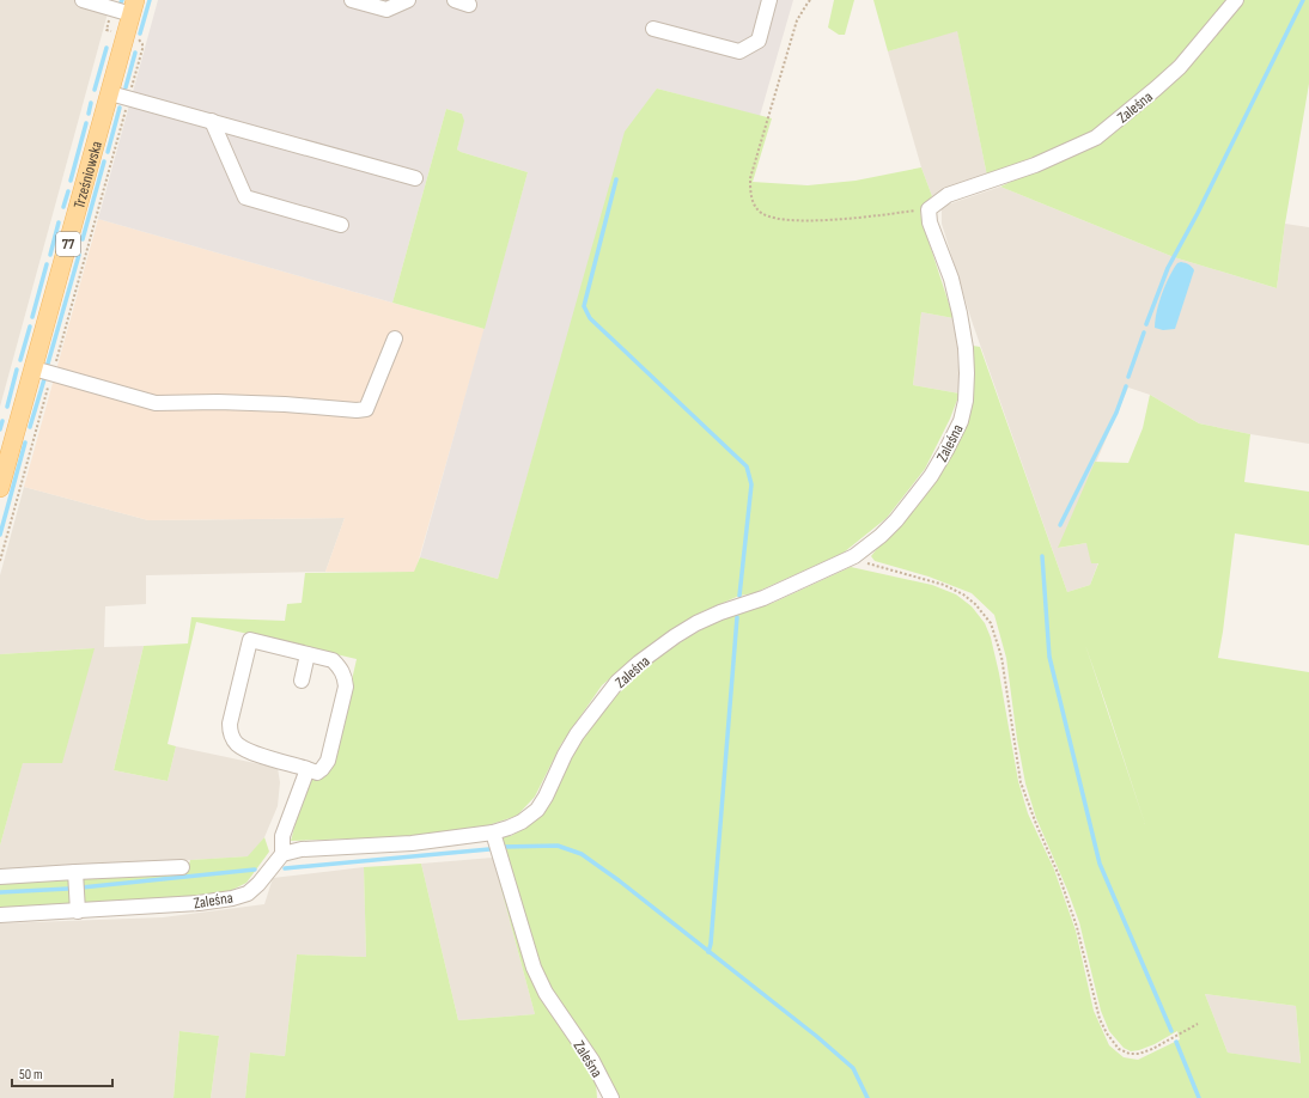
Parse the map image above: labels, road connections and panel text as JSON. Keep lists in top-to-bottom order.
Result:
{
  "streets": {
    "main road": ["Trześniowska", "77"],
    "street": ["Zaleśna"]
  },
  "scale_bar": "50 m"
}
